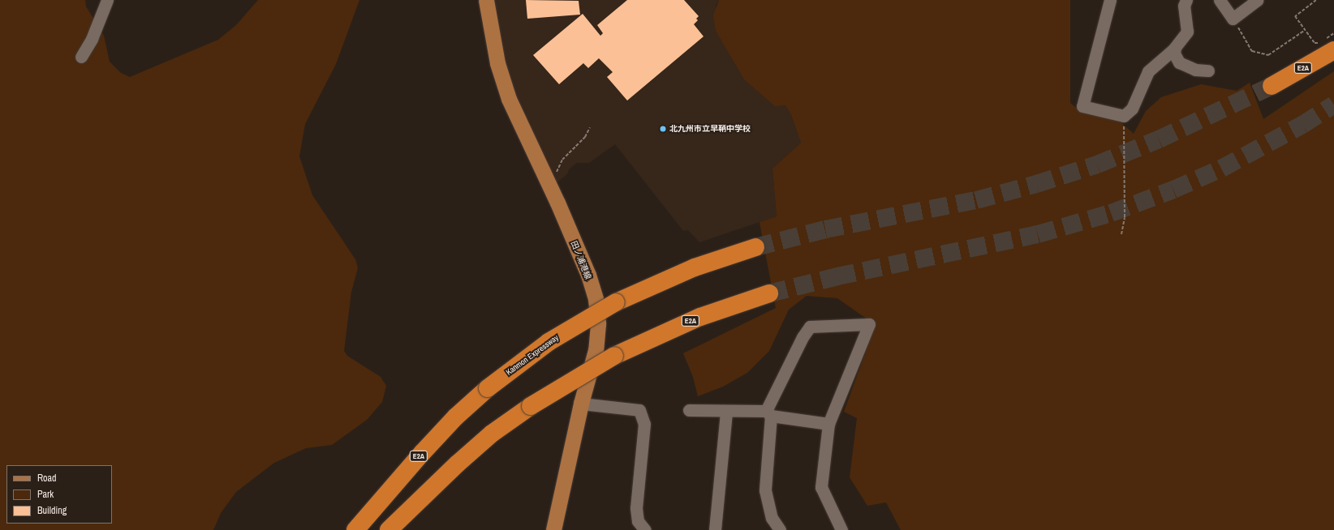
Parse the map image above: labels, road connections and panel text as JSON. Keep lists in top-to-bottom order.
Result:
{
  "streets": {
    "highway": ["E2A", "Kanmon Expressway"],
    "main road": ["田ノ浦港線"]
  },
  "places": ["北九州市立早鞆中学校"],
  "legend": ["Road", "Park", "Building"]
}
